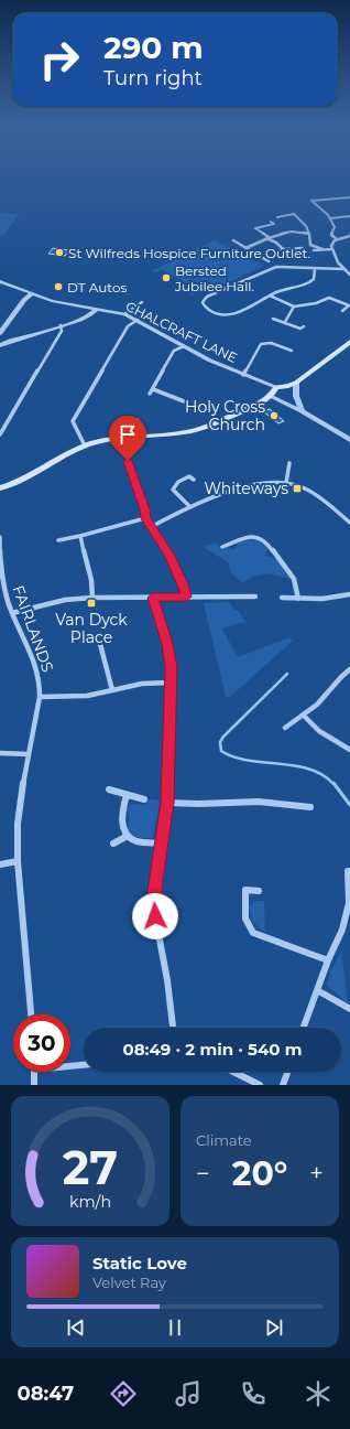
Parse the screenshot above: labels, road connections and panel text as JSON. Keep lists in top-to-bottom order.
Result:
{
  "streets": {
    "street": ["CHALCRAFT LANE", "FAIRLANDS"]
  },
  "places": {
    "other": [
      "St Wilfreds Hospice Furniture Outlet.",
      "Bersted Jubilee Hall.",
      "DT Autos",
      "Holy Cross Church"
    ],
    "transit": ["Whiteways", "Van Dyck Place"]
  },
  "page": {
    "turn": ["290 m", "Turn right"],
    "limit": "30",
    "trip": "08:49 · 2 min · 540 m",
    "tile": "Climate",
    "heat": ["−", "20°", "+"],
    "song": ["Static Love", "Velvet Ray"],
    "tabs": "08:47",
    "gauge": ["27", "km/h"]
  }
}
